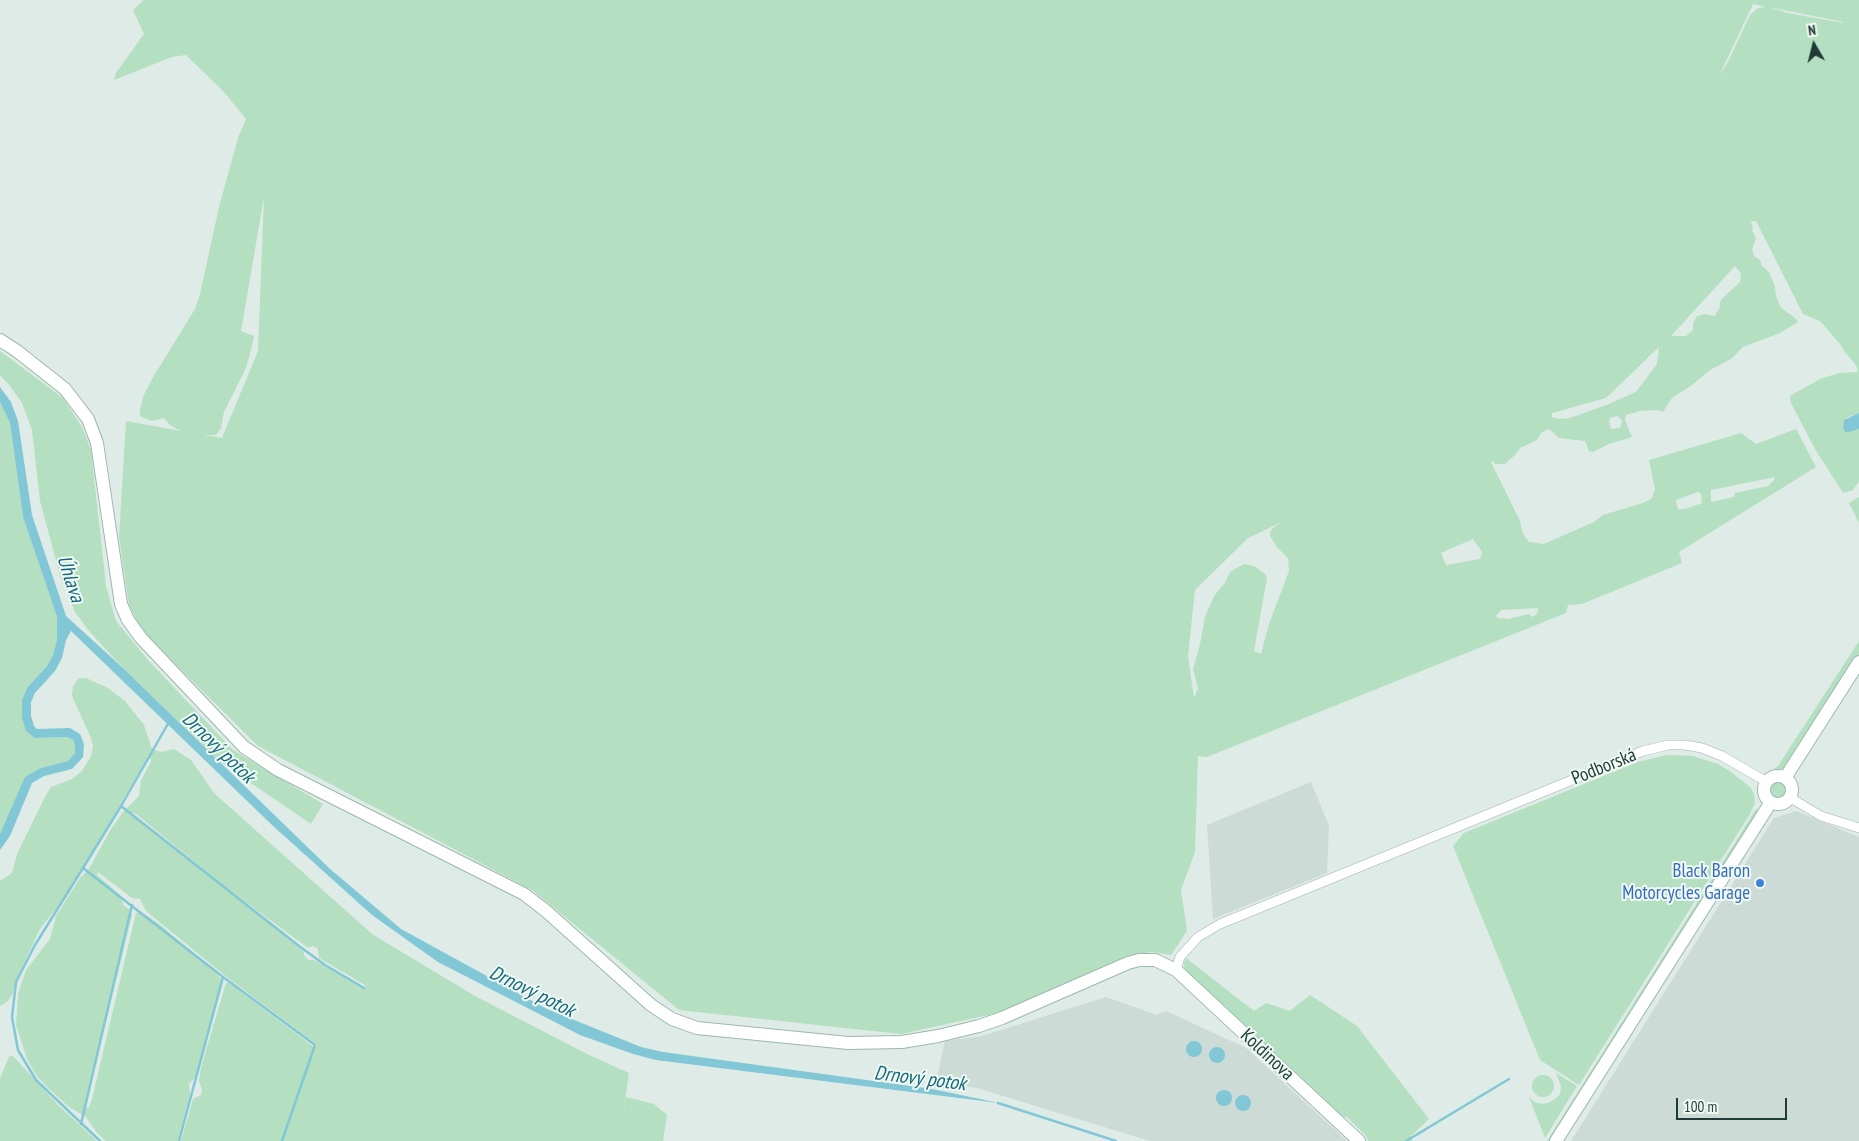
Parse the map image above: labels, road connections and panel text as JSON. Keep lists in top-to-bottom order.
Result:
{
  "streets": {
    "main road": ["Koldinova"],
    "street": ["Podborská"]
  },
  "crossings": [
    ["Podborská", "Koldinova"]
  ],
  "water": ["Úhlava", "Drnový potok"],
  "places": ["Black Baron Motorcycles Garage"],
  "scale_bar": "100 m",
  "north": "top"
}
